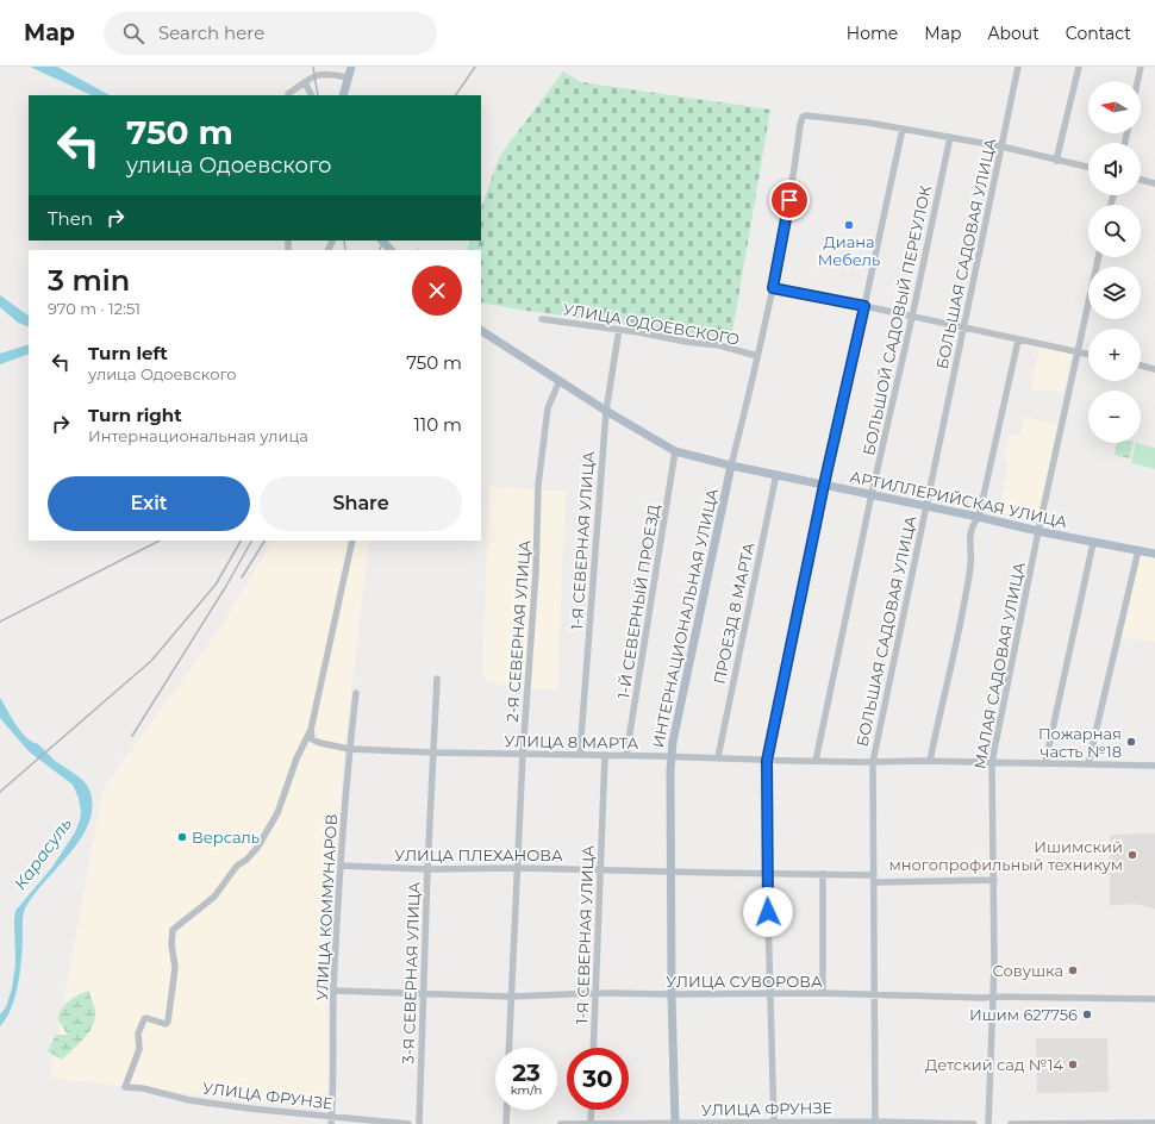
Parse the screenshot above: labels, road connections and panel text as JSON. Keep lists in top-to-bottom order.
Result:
{
  "streets": {
    "main road": ["АРТИЛЛЕРИЙСКАЯ УЛИЦА", "ИНТЕРНАЦИОНАЛЬНАЯ УЛИЦА"],
    "street": [
      "БОЛЬШАЯ САДОВАЯ УЛИЦА",
      "БОЛЬШОЙ САДОВЫЙ ПЕРЕУЛОК",
      "УЛИЦА ОДОЕВСКОГО",
      "1-Я СЕВЕРНАЯ УЛИЦА",
      "1-Й СЕВЕРНЫЙ ПРОЕЗД",
      "ПРОЕЗД 8 МАРТА",
      "2-Я СЕВЕРНАЯ УЛИЦА",
      "МАЛАЯ САДОВАЯ УЛИЦА",
      "УЛИЦА 8 МАРТА",
      "УЛИЦА ПЛЕХАНОВА",
      "УЛИЦА КОММУНАРОВ",
      "3-Я СЕВЕРНАЯ УЛИЦА",
      "УЛИЦА СУВОРОВА",
      "УЛИЦА ФРУНЗЕ"
    ]
  },
  "crossings": [
    ["БОЛЬШАЯ САДОВАЯ УЛИЦА", "АРТИЛЛЕРИЙСКАЯ УЛИЦА"],
    ["БОЛЬШАЯ САДОВАЯ УЛИЦА", "УЛИЦА 8 МАРТА"],
    ["БОЛЬШАЯ САДОВАЯ УЛИЦА", "УЛИЦА ПЛЕХАНОВА"],
    ["БОЛЬШАЯ САДОВАЯ УЛИЦА", "УЛИЦА СУВОРОВА"],
    ["БОЛЬШАЯ САДОВАЯ УЛИЦА", "УЛИЦА ФРУНЗЕ"],
    ["БОЛЬШОЙ САДОВЫЙ ПЕРЕУЛОК", "АРТИЛЛЕРИЙСКАЯ УЛИЦА"],
    ["БОЛЬШОЙ САДОВЫЙ ПЕРЕУЛОК", "УЛИЦА 8 МАРТА"],
    ["УЛИЦА ОДОЕВСКОГО", "1-Я СЕВЕРНАЯ УЛИЦА"],
    ["УЛИЦА ОДОЕВСКОГО", "ИНТЕРНАЦИОНАЛЬНАЯ УЛИЦА"],
    ["АРТИЛЛЕРИЙСКАЯ УЛИЦА", "1-Я СЕВЕРНАЯ УЛИЦА"],
    ["АРТИЛЛЕРИЙСКАЯ УЛИЦА", "1-Й СЕВЕРНЫЙ ПРОЕЗД"],
    ["АРТИЛЛЕРИЙСКАЯ УЛИЦА", "ПРОЕЗД 8 МАРТА"],
    ["АРТИЛЛЕРИЙСКАЯ УЛИЦА", "ИНТЕРНАЦИОНАЛЬНАЯ УЛИЦА"],
    ["АРТИЛЛЕРИЙСКАЯ УЛИЦА", "2-Я СЕВЕРНАЯ УЛИЦА"],
    ["АРТИЛЛЕРИЙСКАЯ УЛИЦА", "МАЛАЯ САДОВАЯ УЛИЦА"],
    ["1-Я СЕВЕРНАЯ УЛИЦА", "УЛИЦА 8 МАРТА"],
    ["1-Я СЕВЕРНАЯ УЛИЦА", "УЛИЦА ПЛЕХАНОВА"],
    ["1-Я СЕВЕРНАЯ УЛИЦА", "УЛИЦА СУВОРОВА"],
    ["1-Й СЕВЕРНЫЙ ПРОЕЗД", "УЛИЦА 8 МАРТА"],
    ["ПРОЕЗД 8 МАРТА", "УЛИЦА 8 МАРТА"],
    ["ИНТЕРНАЦИОНАЛЬНАЯ УЛИЦА", "УЛИЦА 8 МАРТА"],
    ["ИНТЕРНАЦИОНАЛЬНАЯ УЛИЦА", "УЛИЦА ПЛЕХАНОВА"],
    ["ИНТЕРНАЦИОНАЛЬНАЯ УЛИЦА", "УЛИЦА СУВОРОВА"],
    ["ИНТЕРНАЦИОНАЛЬНАЯ УЛИЦА", "УЛИЦА ФРУНЗЕ"],
    ["2-Я СЕВЕРНАЯ УЛИЦА", "УЛИЦА 8 МАРТА"],
    ["2-Я СЕВЕРНАЯ УЛИЦА", "УЛИЦА ПЛЕХАНОВА"],
    ["2-Я СЕВЕРНАЯ УЛИЦА", "УЛИЦА СУВОРОВА"],
    ["МАЛАЯ САДОВАЯ УЛИЦА", "УЛИЦА 8 МАРТА"],
    ["МАЛАЯ САДОВАЯ УЛИЦА", "УЛИЦА ПЛЕХАНОВА"],
    ["МАЛАЯ САДОВАЯ УЛИЦА", "УЛИЦА СУВОРОВА"],
    ["УЛИЦА 8 МАРТА", "УЛИЦА КОММУНАРОВ"],
    ["УЛИЦА 8 МАРТА", "3-Я СЕВЕРНАЯ УЛИЦА"],
    ["УЛИЦА ПЛЕХАНОВА", "УЛИЦА КОММУНАРОВ"],
    ["УЛИЦА ПЛЕХАНОВА", "3-Я СЕВЕРНАЯ УЛИЦА"],
    ["УЛИЦА КОММУНАРОВ", "УЛИЦА СУВОРОВА"],
    ["УЛИЦА КОММУНАРОВ", "УЛИЦА ФРУНЗЕ"],
    ["3-Я СЕВЕРНАЯ УЛИЦА", "УЛИЦА СУВОРОВА"]
  ],
  "water": ["Карасуль"],
  "places": [
    "Диана Мебель",
    "Пожарная часть №18",
    "Версаль",
    "Ишимский многопрофильный техникум",
    "Совушка",
    "Ишим 627756",
    "Детский сад №14"
  ],
  "north": "left",
  "page": {
    "header": "Map",
    "search": "Search here",
    "nav": [
      "Home",
      "Map",
      "About",
      "Contact"
    ],
    "map_buttons": ["+", "−"],
    "turn": ["750 m", "улица Одоевского"],
    "then": "Then",
    "heading": ["3 min", "970 m · 12:51"],
    "list": [
      {
        "name": "Turn left",
        "note": "улица Одоевского",
        "value": "750 m"
      },
      {
        "name": "Turn right",
        "note": "Интернациональная улица",
        "value": "110 m"
      }
    ],
    "buttons": ["Exit", "Share"],
    "speed": "23 km/h",
    "limit": "30"
  }
}
